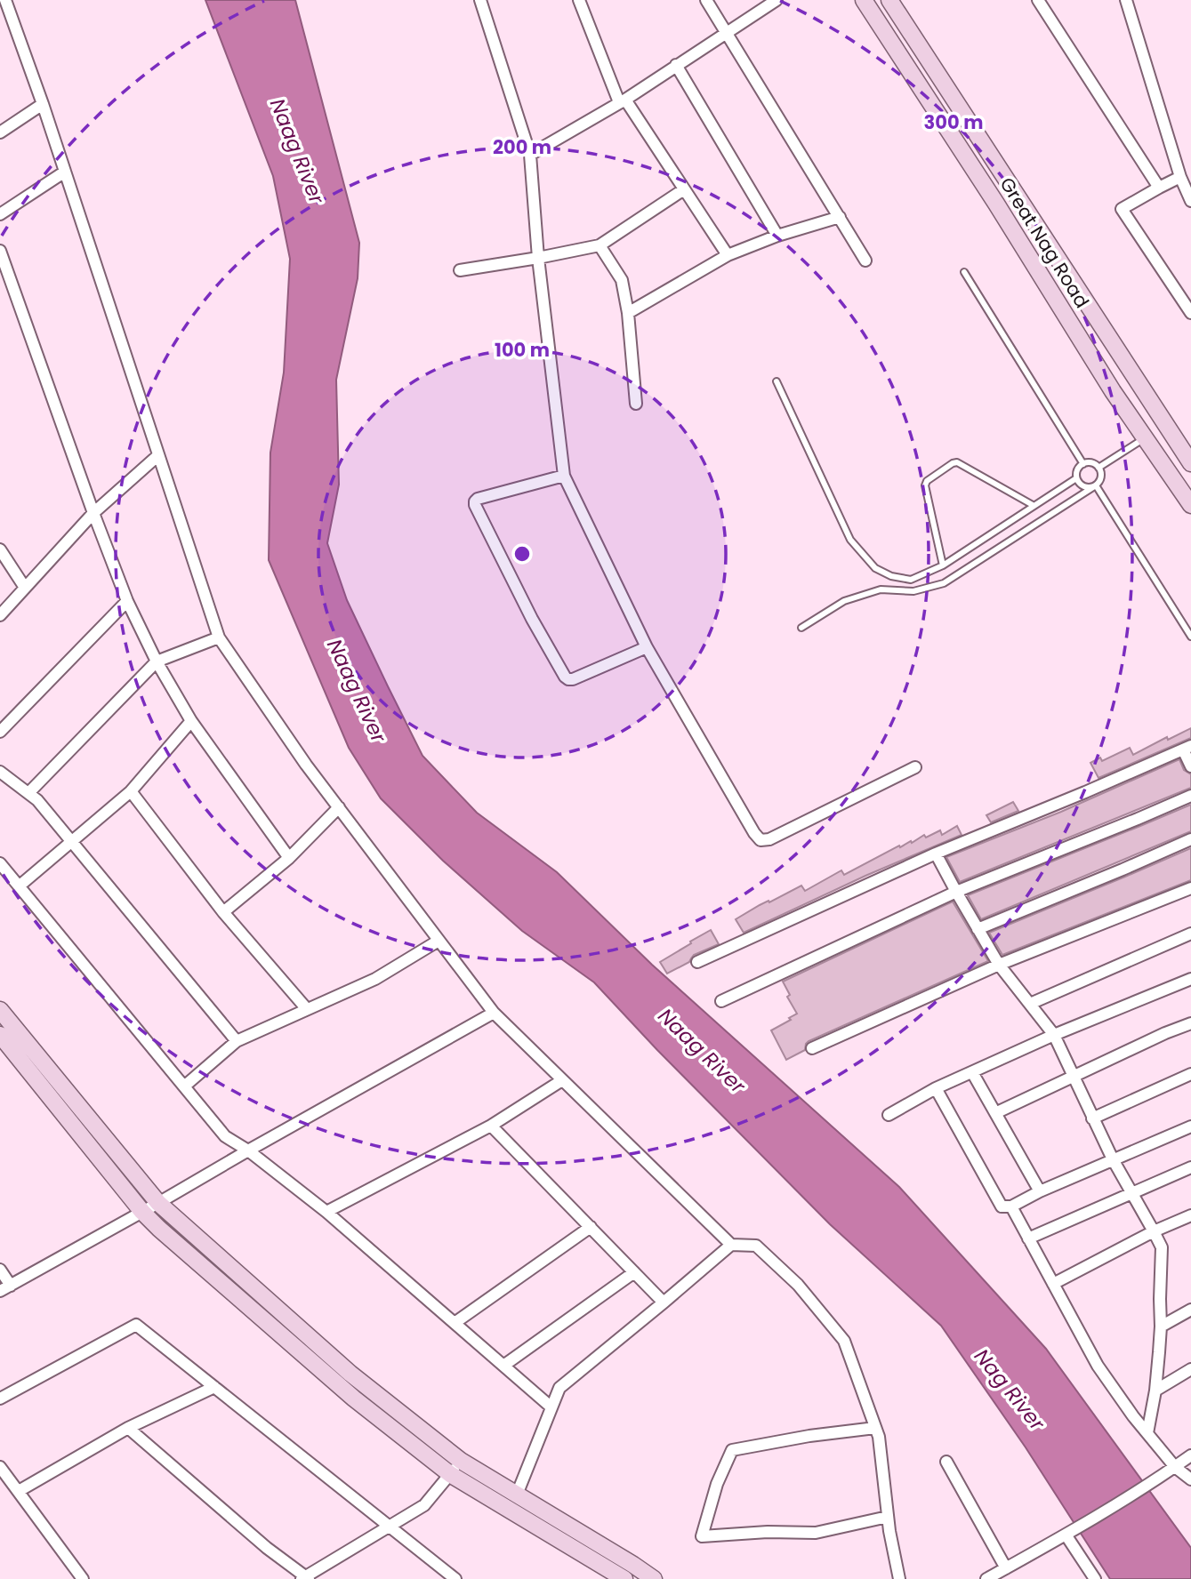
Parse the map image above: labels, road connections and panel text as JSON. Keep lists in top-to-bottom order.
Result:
{
  "streets": {
    "main road": ["Great Nag Road"]
  },
  "water": ["Naag River", "Nag River"],
  "rings": ["300 m", "200 m", "100 m"]
}
